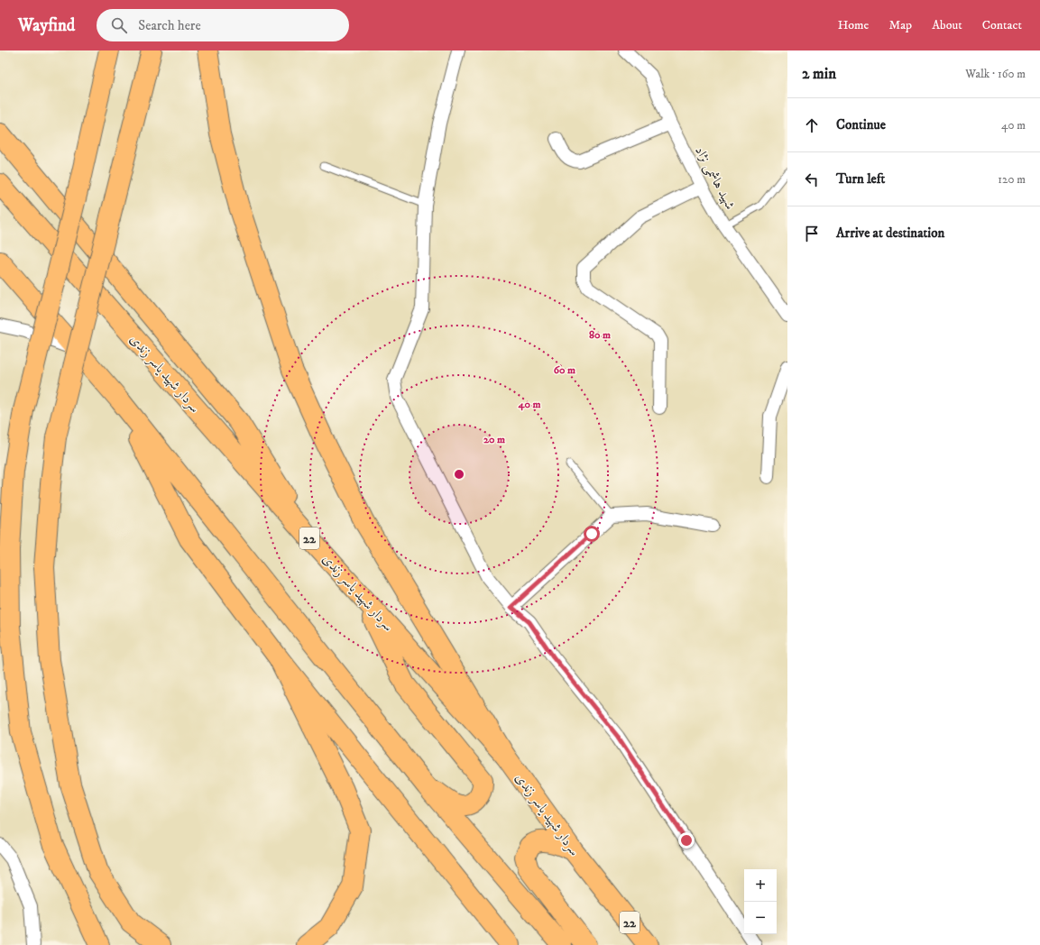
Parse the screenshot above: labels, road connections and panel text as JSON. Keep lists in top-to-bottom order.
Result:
{
  "streets": {
    "highway": ["سردار شهید یاسر زندی", "22"],
    "street": ["شهید هاشمی نژاد"]
  },
  "page": {
    "header": "Wayfind",
    "search": "Search here",
    "nav": [
      "Home",
      "Map",
      "About",
      "Contact"
    ],
    "heading": ["2 min", "Walk · 160 m"],
    "list": [
      ["Continue", "40 m"],
      ["Turn left", "120 m"],
      "Arrive at destination"
    ],
    "map_buttons": ["+", "−"]
  },
  "rings": [
    "80 m",
    "60 m",
    "40 m",
    "20 m"
  ]
}
